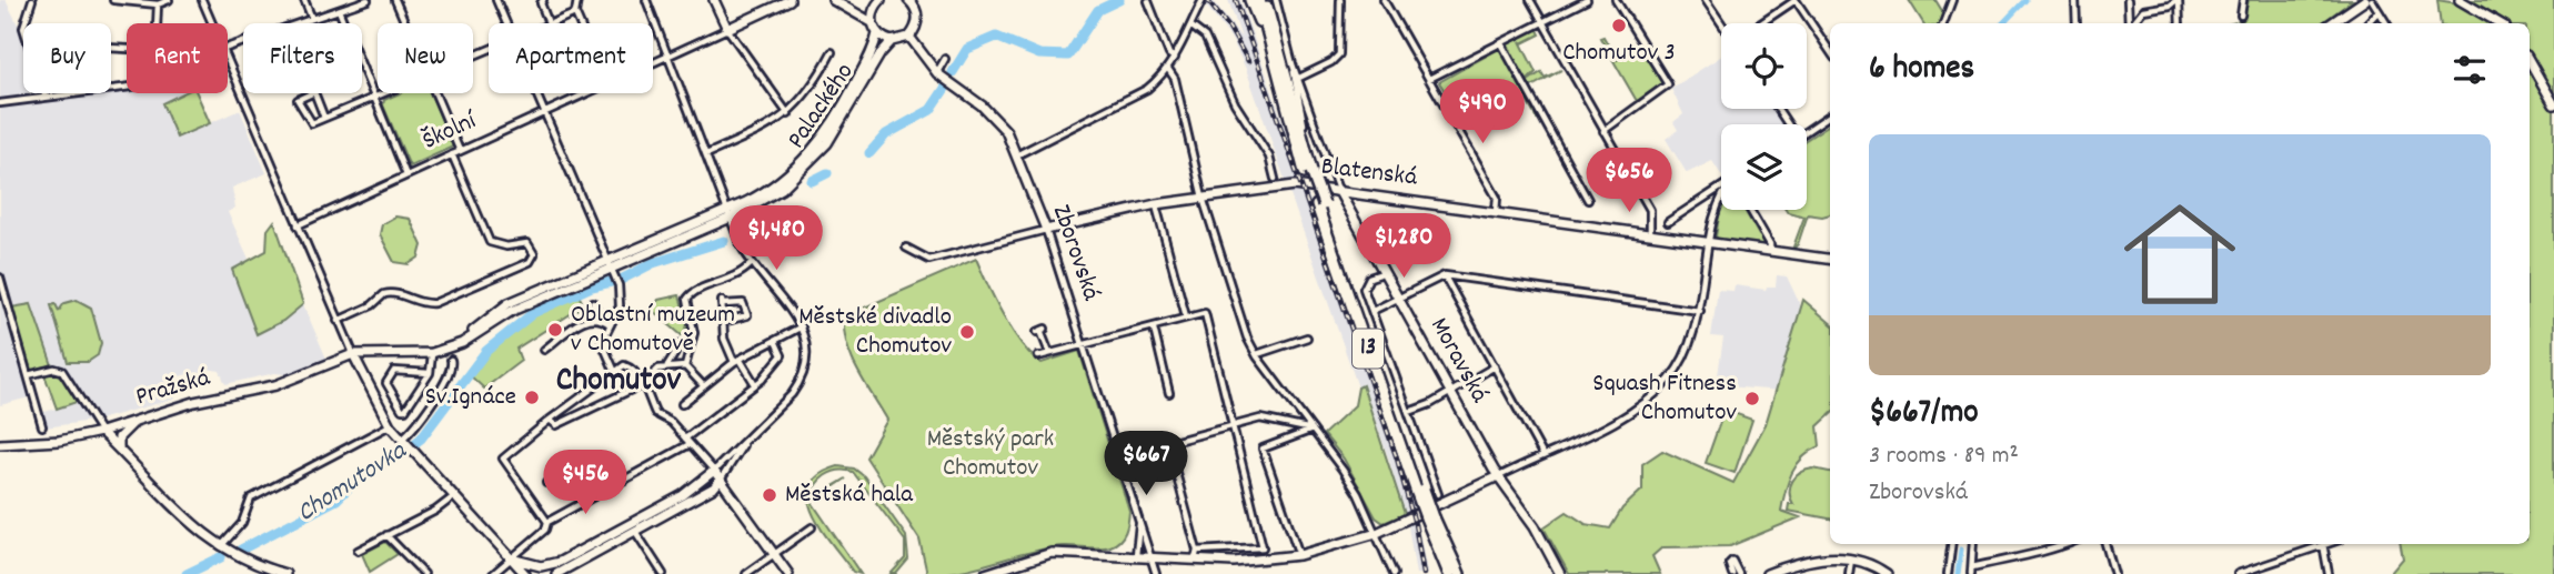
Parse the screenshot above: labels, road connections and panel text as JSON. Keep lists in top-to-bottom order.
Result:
{
  "streets": {
    "highway": ["13"],
    "street": [
      "Palackého",
      "Školní",
      "Blatenská",
      "Zborovská",
      "Moravská",
      "Pražská"
    ]
  },
  "crossings": [
    ["Palackého", "Pražská"],
    ["Blatenská", "Zborovská"],
    ["Blatenská", "Moravská"],
    ["13", "Moravská"]
  ],
  "districts": ["Chomutov"],
  "water": ["Chomutovka"],
  "parks": ["Městský park Chomutov"],
  "places": [
    "Chomutov 3",
    "Oblastní muzeum v Chomutově",
    "Městské divadlo Chomutov",
    "Sv.Ignáce",
    "Squash Fitness Chomutov",
    "Městská hala"
  ],
  "page": {
    "chip": [
      "Buy",
      "Rent",
      "Filters",
      "New",
      "Apartment"
    ],
    "heading": "6 homes",
    "price": [
      "$490",
      "$656",
      "$1,480",
      "$1,280",
      "$667",
      "$456"
    ],
    "list": [
      {
        "name": "$667/mo",
        "note": "3 rooms · 89 m² · Zborovská"
      }
    ]
  }
}
